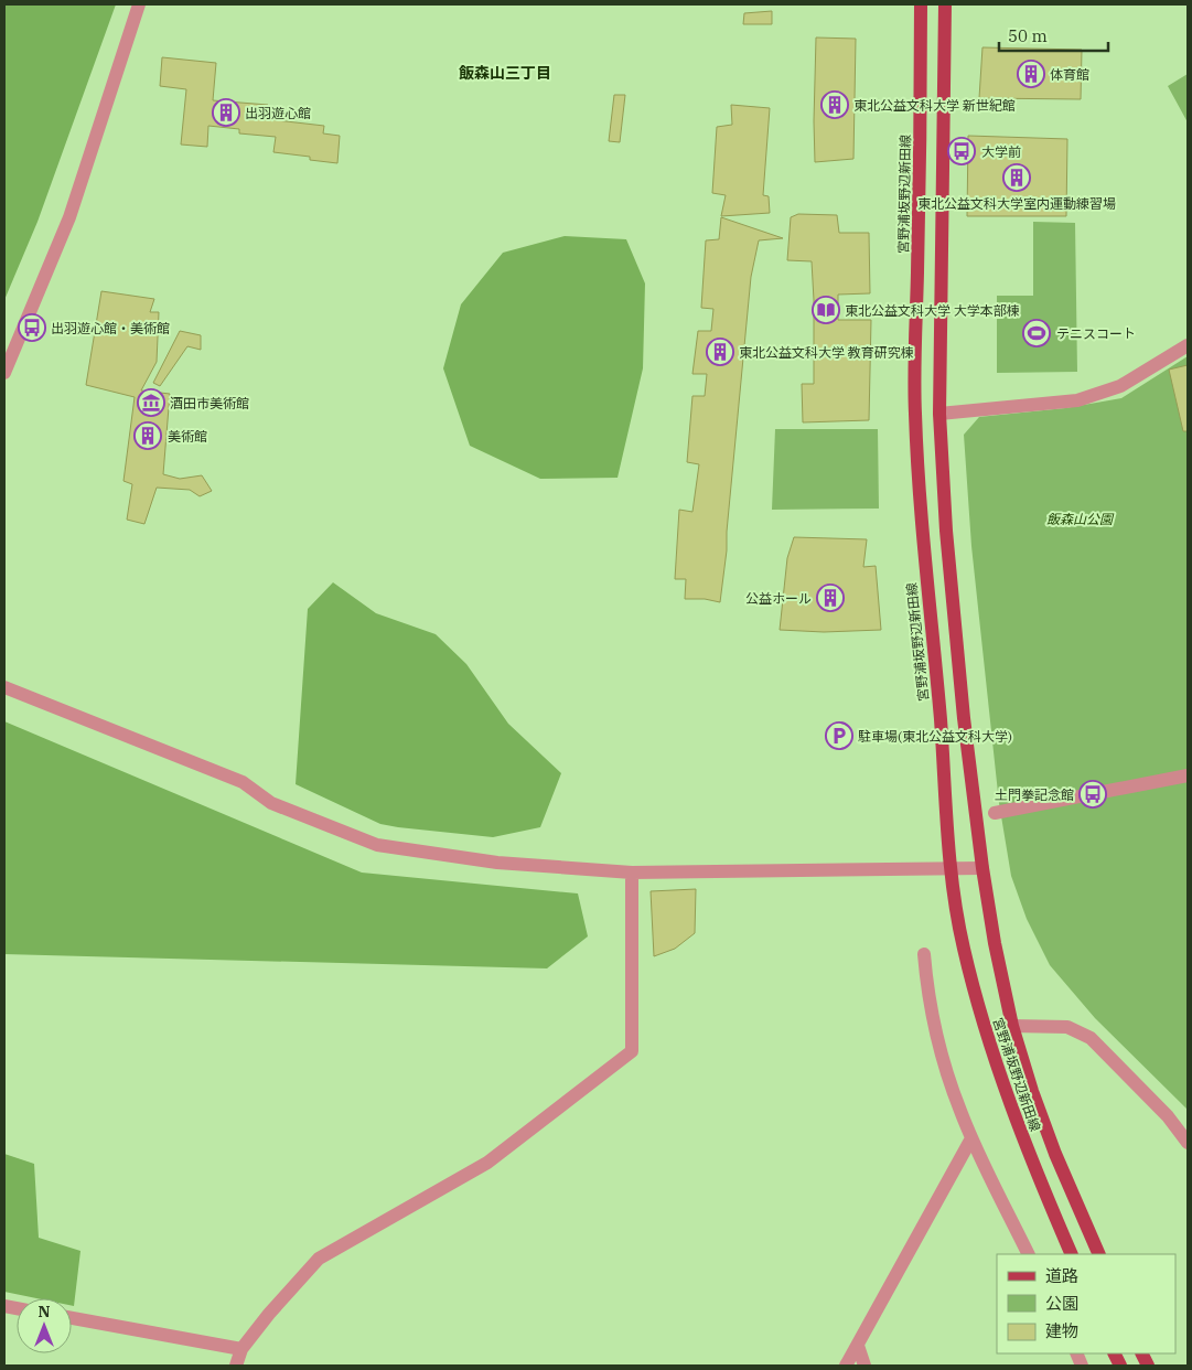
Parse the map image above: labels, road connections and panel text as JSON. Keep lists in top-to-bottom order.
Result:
{
  "streets": {
    "main road": ["宮野浦坂野辺新田線"]
  },
  "districts": ["飯森山三丁目"],
  "parks": ["飯森山公園"],
  "places": {
    "building": [
      "体育館",
      "東北公益文科大学 新世紀館",
      "出羽遊心館",
      "東北公益文科大学室内運動練習場",
      "東北公益文科大学 教育研究棟",
      "美術館",
      "公益ホール"
    ],
    "bus stop": ["大学前", "出羽遊心館・美術館", "土門拳記念館"],
    "library": ["東北公益文科大学 大学本部棟"],
    "sports": ["テニスコート"],
    "museum": ["酒田市美術館"],
    "parking": ["駐車場(東北公益文科大学)"]
  },
  "legend": ["道路", "公園", "建物"],
  "scale_bar": "50 m",
  "north": "top"
}
